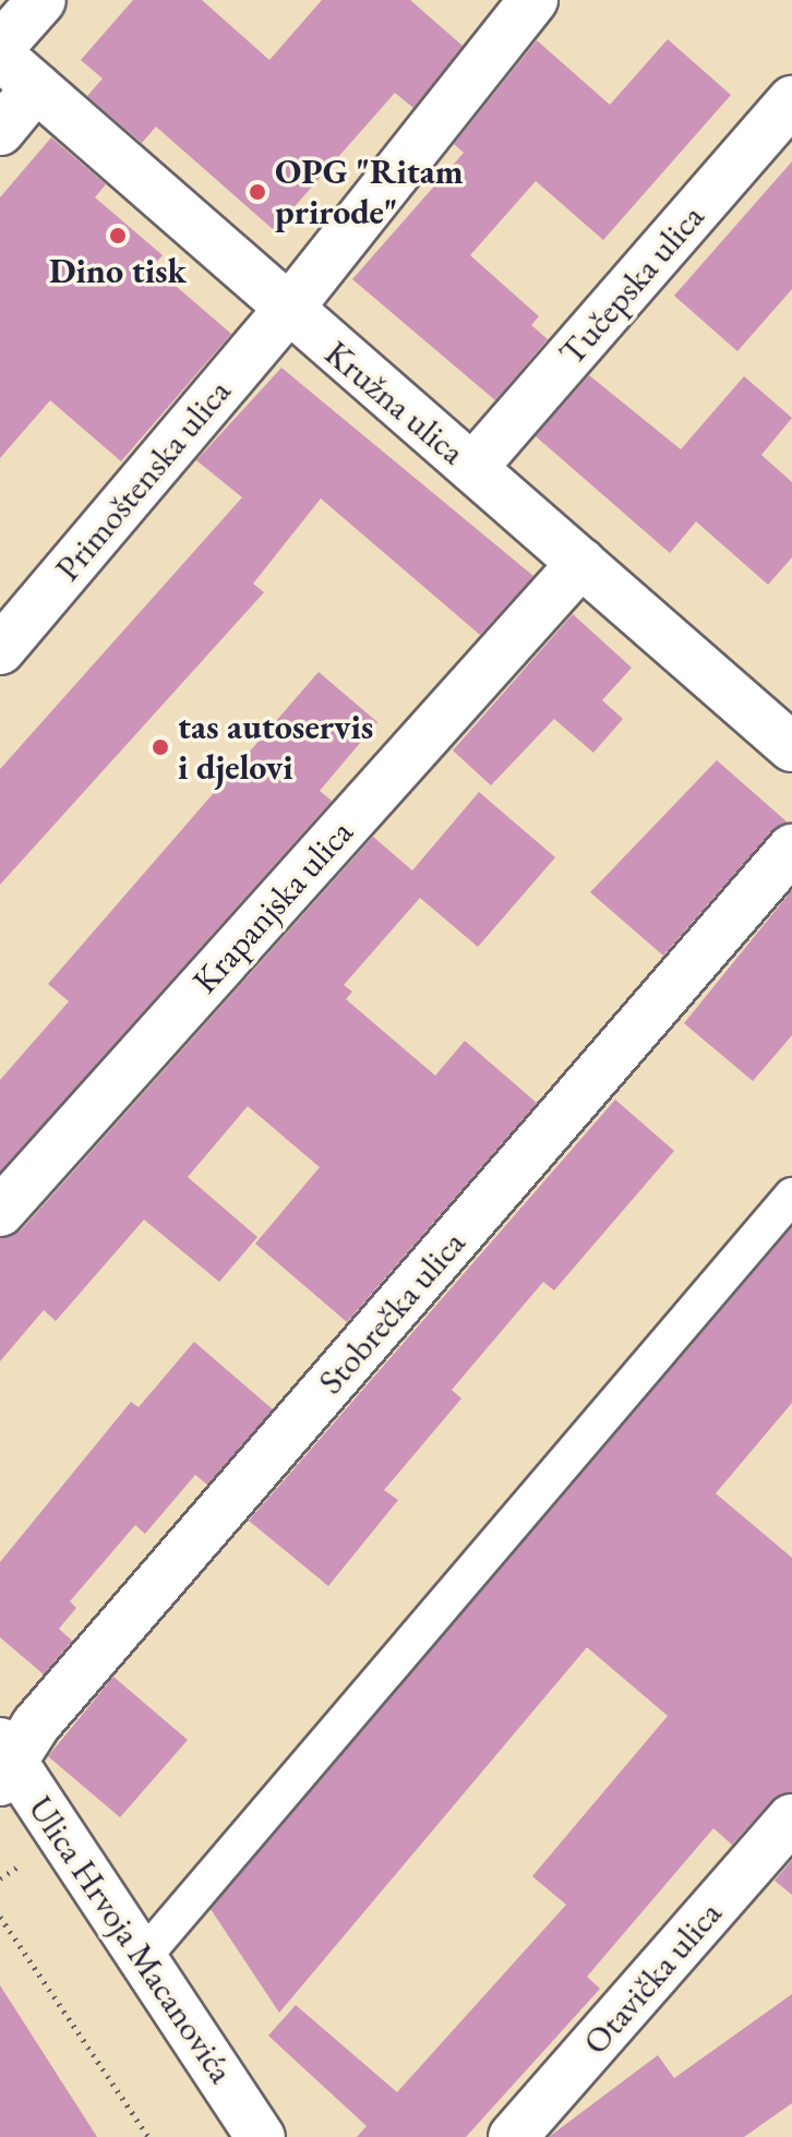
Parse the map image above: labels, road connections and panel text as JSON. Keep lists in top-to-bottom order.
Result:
{
  "streets": {
    "street": [
      "Tučepska ulica",
      "Kružna ulica",
      "Primoštenska ulica",
      "Krapanjska ulica",
      "Stobrečka ulica",
      "Ulica Hrvoja Macanovića",
      "Otavička ulica"
    ]
  },
  "crossings": [
    ["Tučepska ulica", "Kružna ulica"],
    ["Kružna ulica", "Primoštenska ulica"],
    ["Kružna ulica", "Krapanjska ulica"],
    ["Stobrečka ulica", "Ulica Hrvoja Macanovića"]
  ],
  "places": ["OPG \"Ritam prirode\"", "Dino tisk", "tas autoservis i djelovi"]
}
